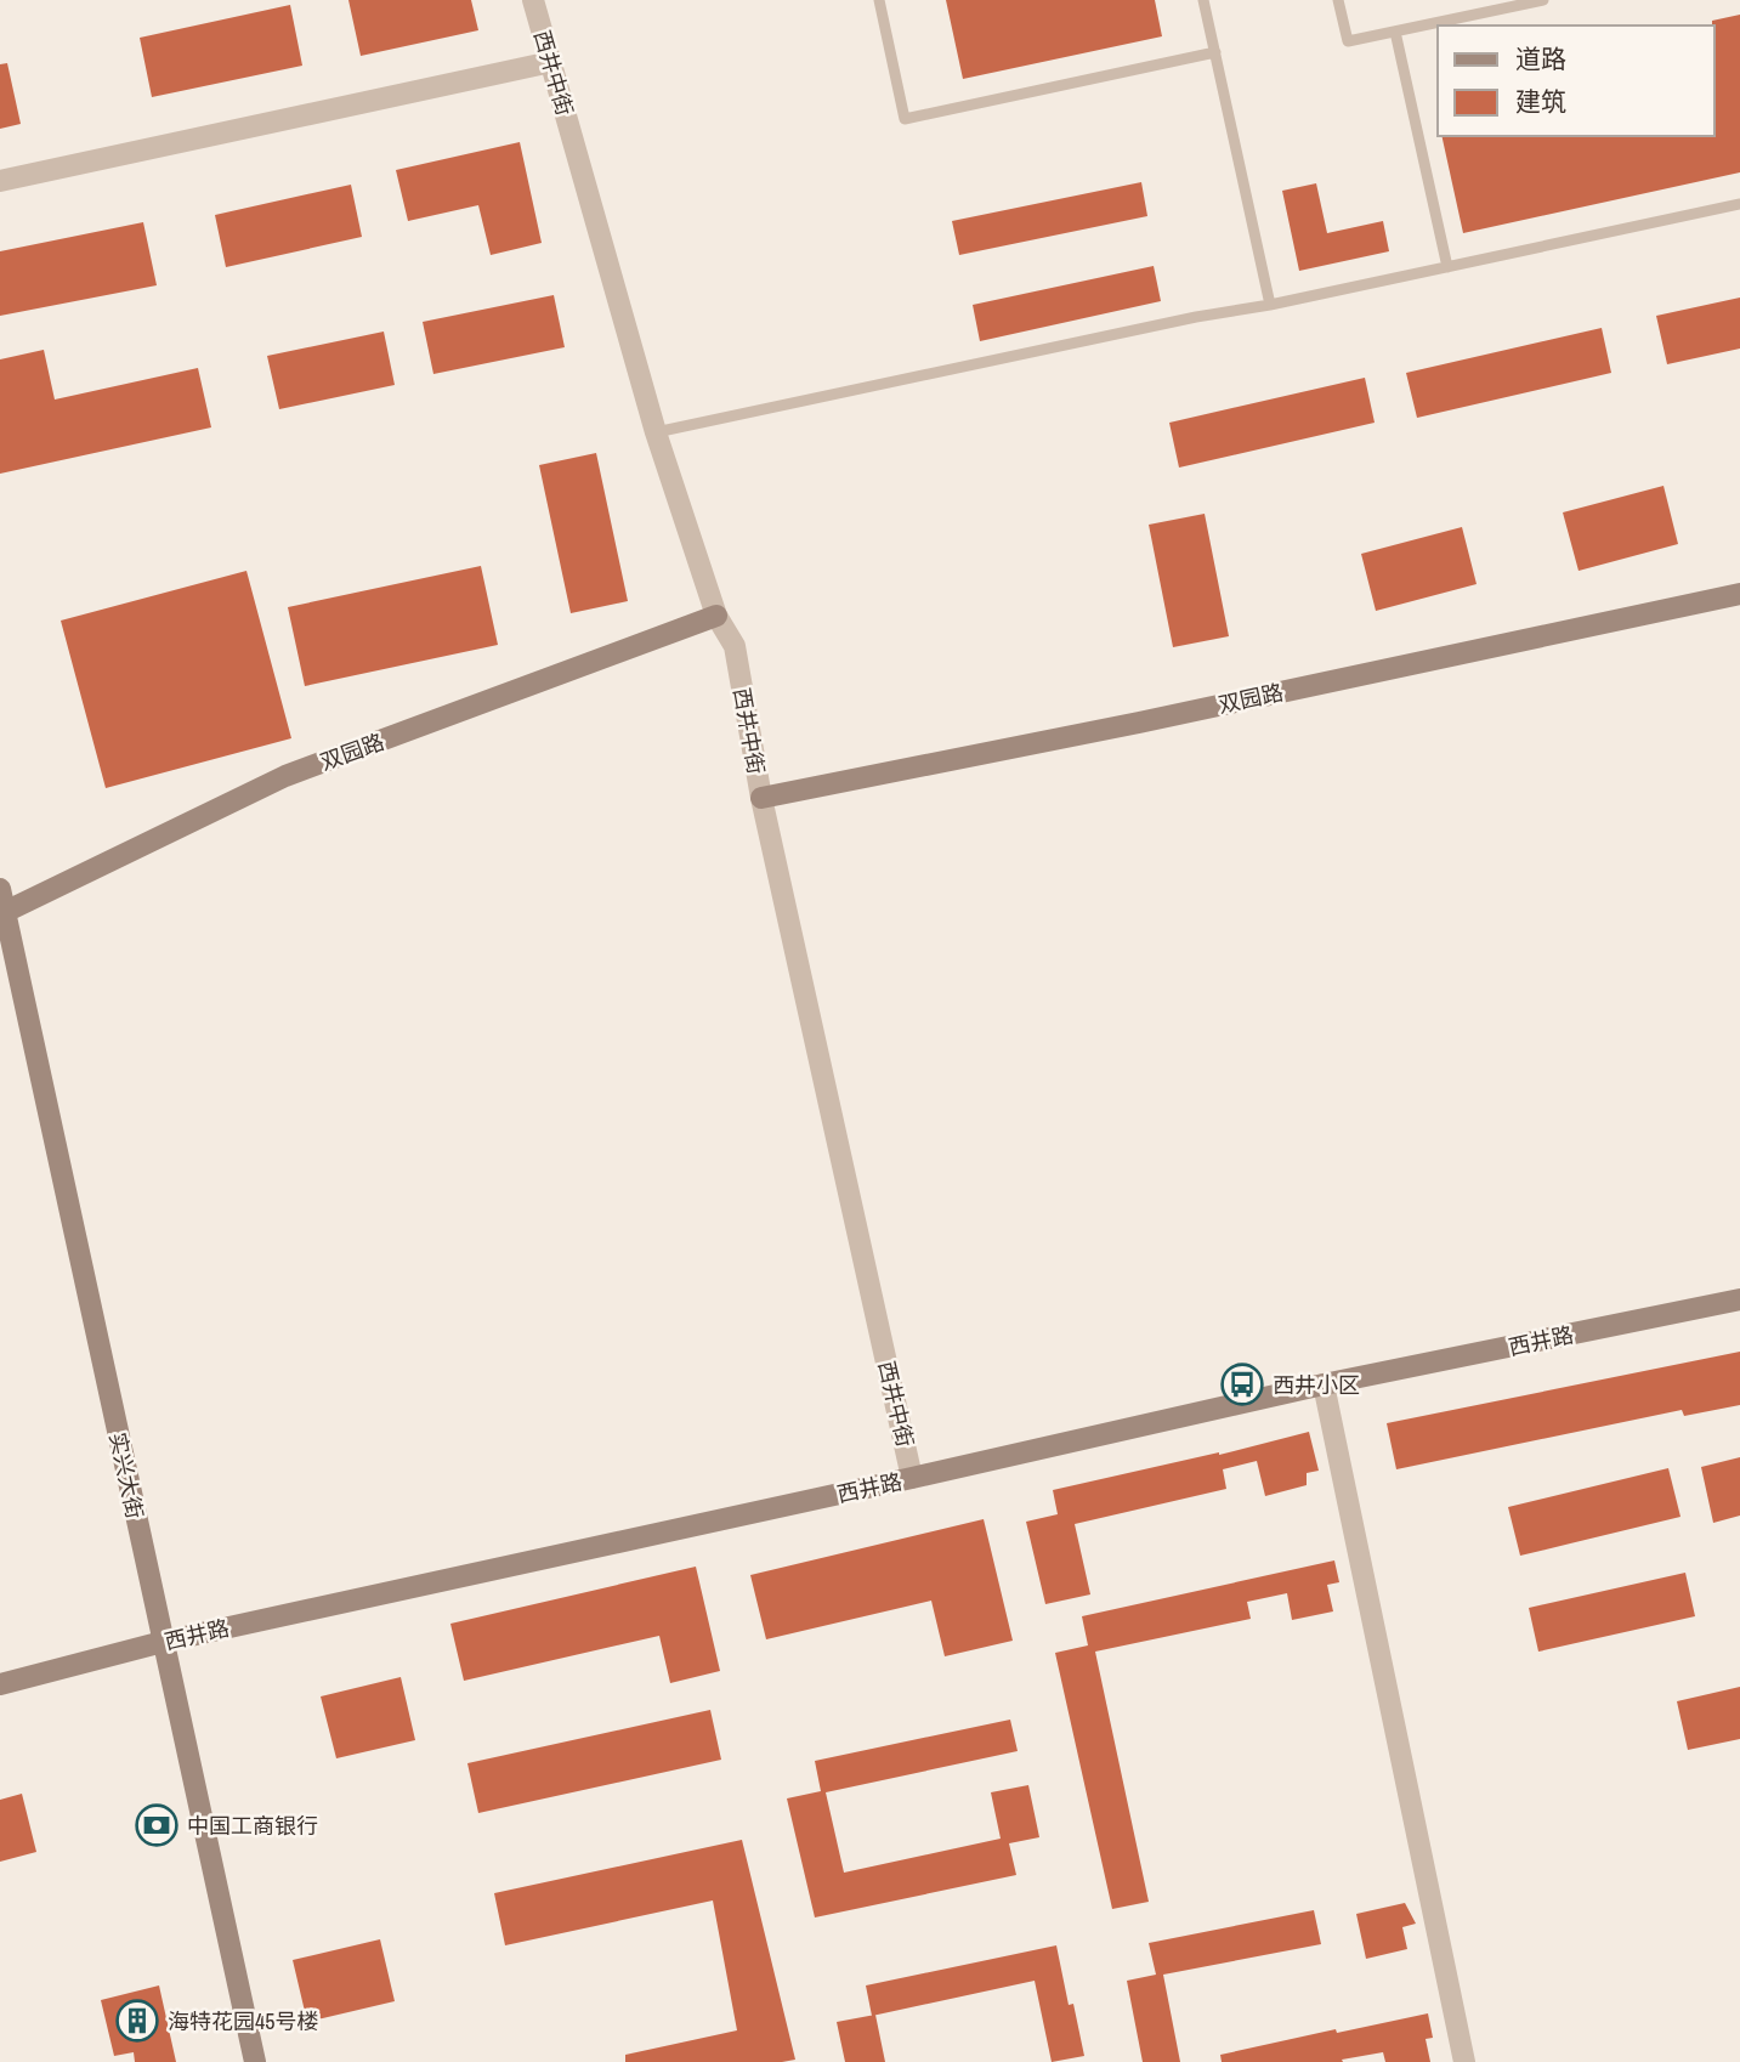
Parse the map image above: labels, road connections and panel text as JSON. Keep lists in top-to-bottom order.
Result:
{
  "streets": {
    "street": [
      "西井中街",
      "双园路",
      "西井路",
      "实兴大街"
    ]
  },
  "crossings": [
    ["西井中街", "双园路"],
    ["西井中街", "西井路"],
    ["双园路", "实兴大街"],
    ["西井路", "实兴大街"]
  ],
  "places": {
    "bus stop": ["西井小区"],
    "bank": ["中国工商银行"],
    "building": ["海特花园45号楼"]
  },
  "legend": ["道路", "建筑"]
}
